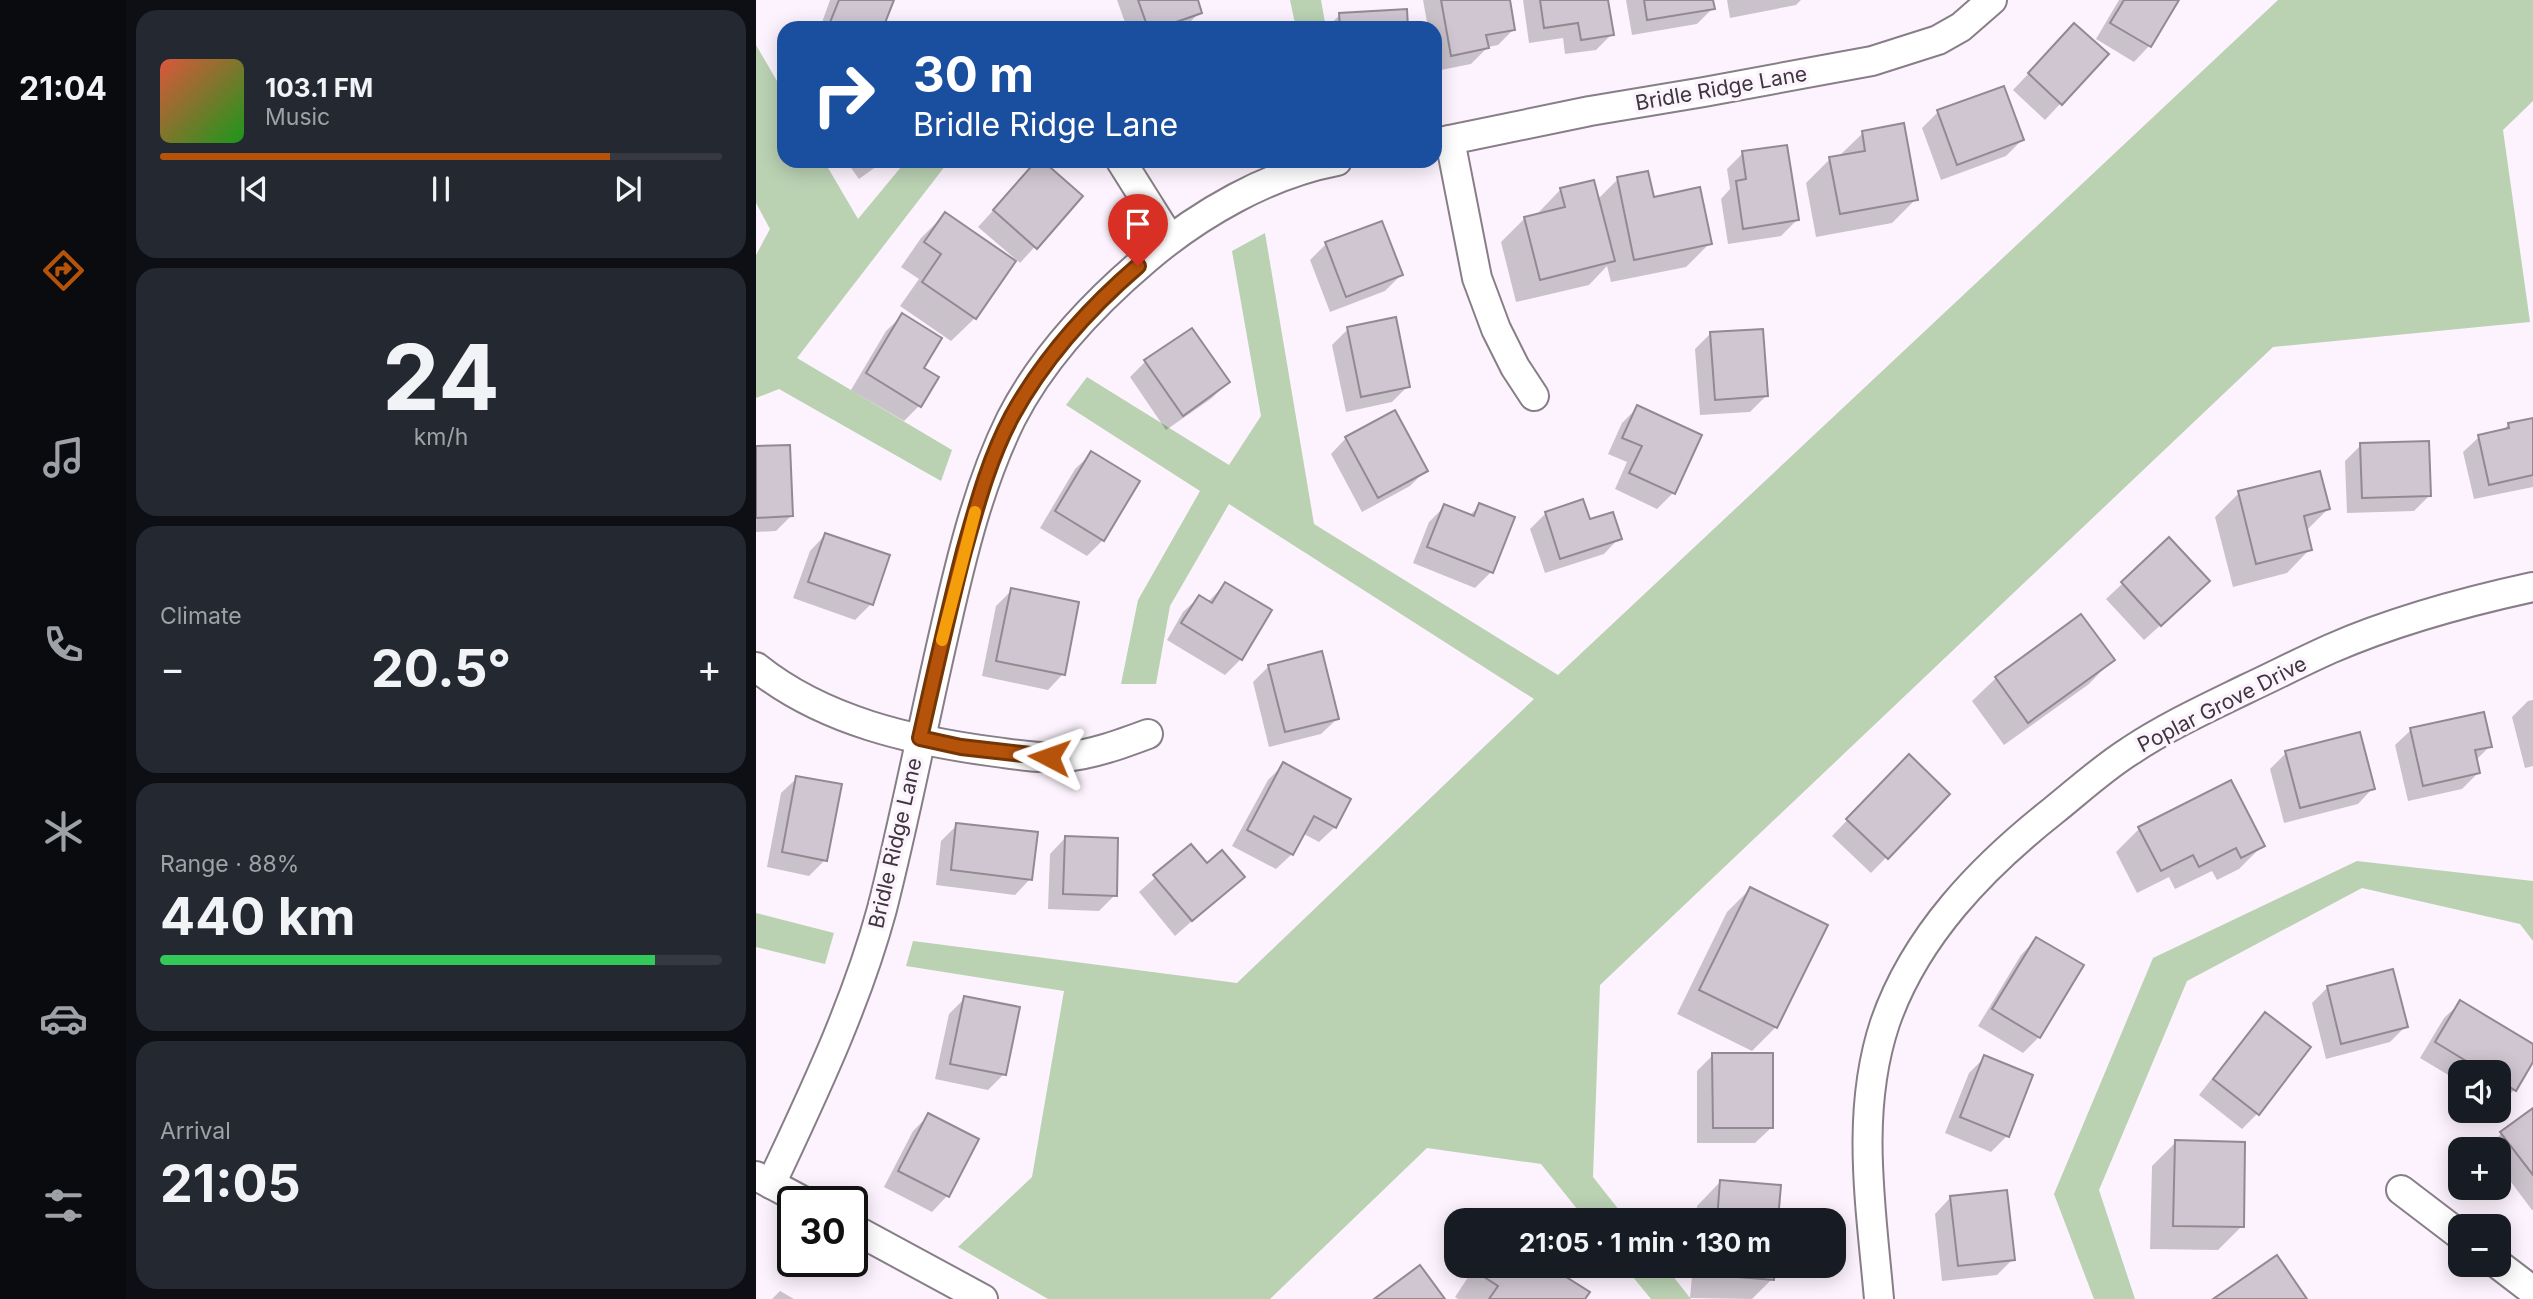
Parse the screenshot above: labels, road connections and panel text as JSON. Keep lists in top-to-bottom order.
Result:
{
  "streets": {
    "street": ["Bridle Ridge Lane", "Poplar Grove Drive"]
  },
  "page": {
    "tabs": "21:04",
    "turn": ["30 m", "Bridle Ridge Lane"],
    "song": ["103.1 FM", "Music"],
    "tile": [
      ["24", "km/h"],
      "Climate",
      ["Range · 88%", "440 km"],
      ["Arrival", "21:05"]
    ],
    "heat": ["−", "20.5°", "+"],
    "map_buttons": ["+", "−"],
    "limit": "30",
    "trip": "21:05 · 1 min · 130 m"
  }
}
